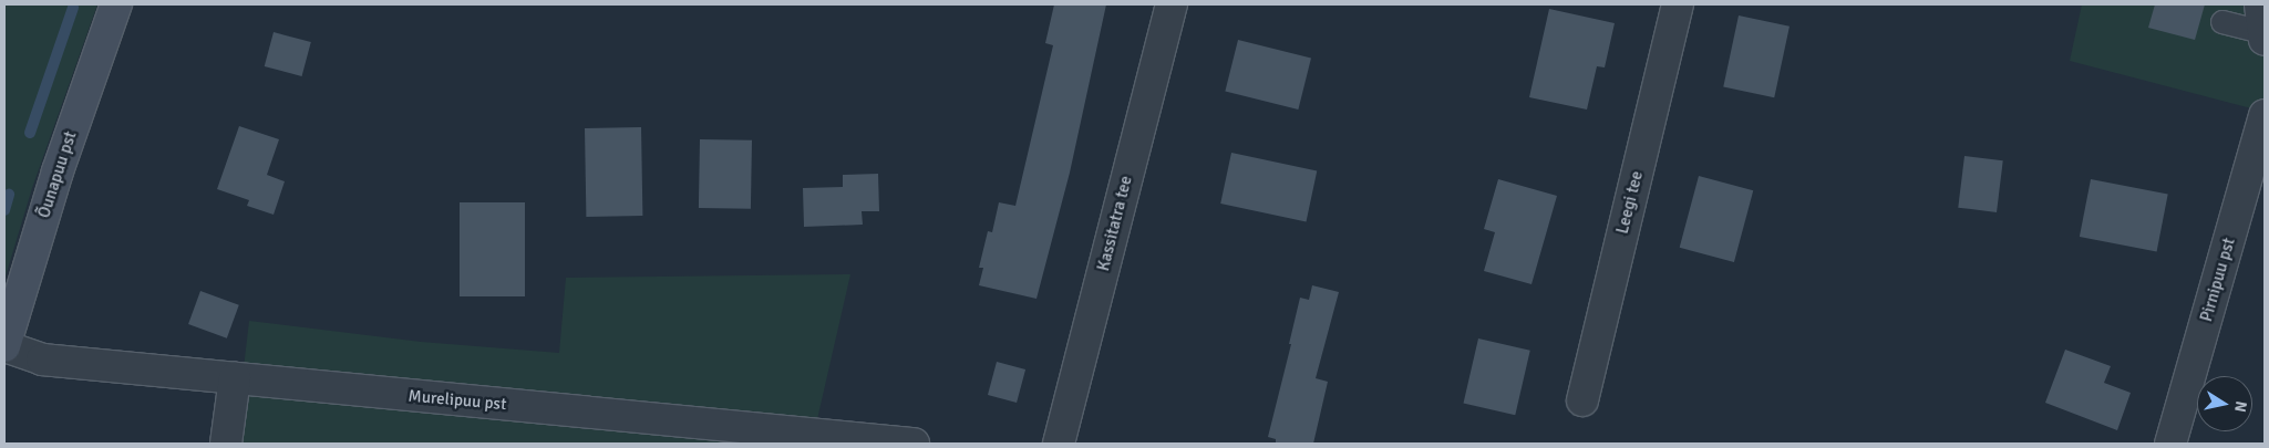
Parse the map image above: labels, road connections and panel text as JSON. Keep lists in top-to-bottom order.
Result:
{
  "streets": {
    "street": [
      "Õunapuu pst",
      "Leegi tee",
      "Kassitatra tee",
      "Pirnipuu pst",
      "Murelipuu pst"
    ]
  },
  "crossings": [
    ["Õunapuu pst", "Murelipuu pst"]
  ],
  "north": "right"
}
